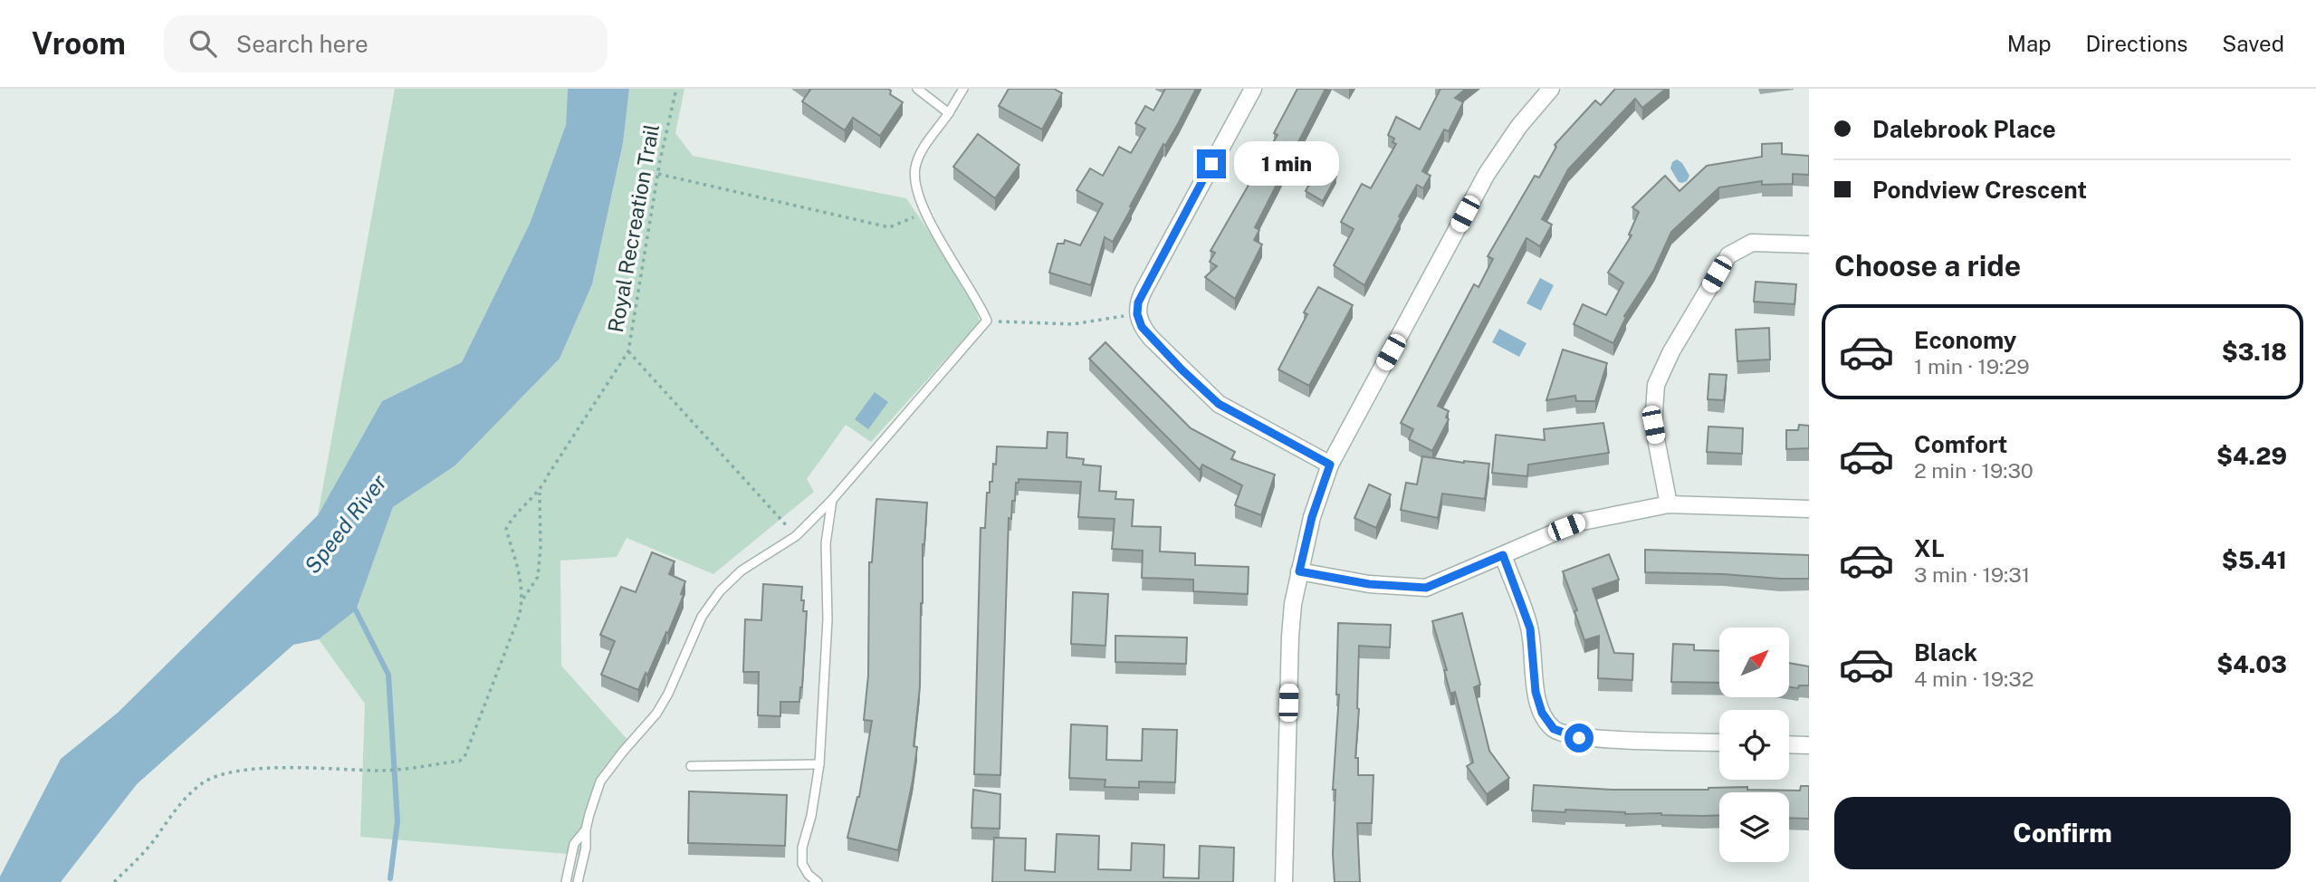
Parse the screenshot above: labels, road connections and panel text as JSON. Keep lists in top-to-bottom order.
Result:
{
  "streets": {
    "path": ["Royal Recreation Trail"]
  },
  "water": ["Speed River"],
  "north": "top right",
  "page": {
    "header": "Vroom",
    "search": "Search here",
    "nav": ["Map", "Directions", "Saved"],
    "banner": ["Dalebrook Place", "Pondview Crescent"],
    "bubble": "1 min",
    "heading": "Choose a ride",
    "list": [
      {
        "name": "Economy",
        "note": "1 min · 19:29",
        "value": "$3.18"
      },
      {
        "name": "Comfort",
        "note": "2 min · 19:30",
        "value": "$4.29"
      },
      {
        "name": "XL",
        "note": "3 min · 19:31",
        "value": "$5.41"
      },
      {
        "name": "Black",
        "note": "4 min · 19:32",
        "value": "$4.03"
      }
    ],
    "buttons": "Confirm"
  }
}
